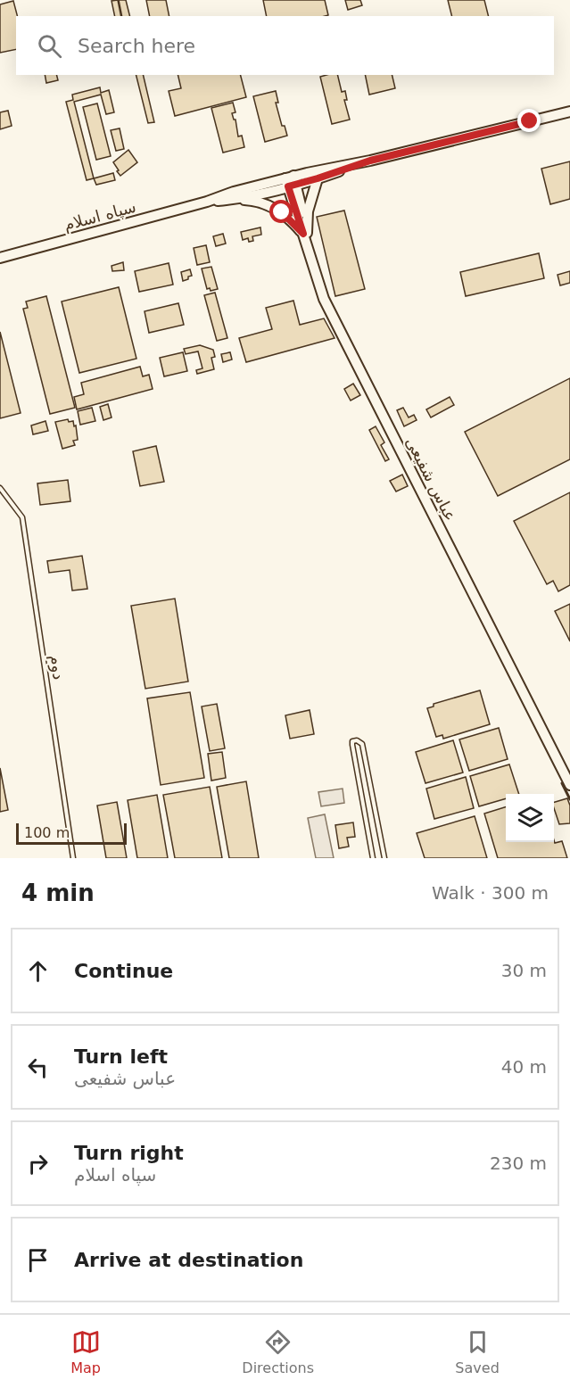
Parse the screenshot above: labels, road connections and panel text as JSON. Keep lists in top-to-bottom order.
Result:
{
  "streets": {
    "main road": ["سپاه اسلام", "عباس شفیعی"],
    "lane": ["دوم"]
  },
  "crossings": [
    ["سپاه اسلام", "عباس شفیعی"]
  ],
  "scale_bar": "100 m",
  "page": {
    "search": "Search here",
    "scale": "100 m",
    "heading": ["4 min", "Walk · 300 m"],
    "list": [
      ["Continue", "30 m"],
      ["Turn left", "عباس شفیعی", "40 m"],
      ["Turn right", "سپاه اسلام", "230 m"],
      "Arrive at destination"
    ],
    "nav": ["Map", "Directions", "Saved"]
  }
}
